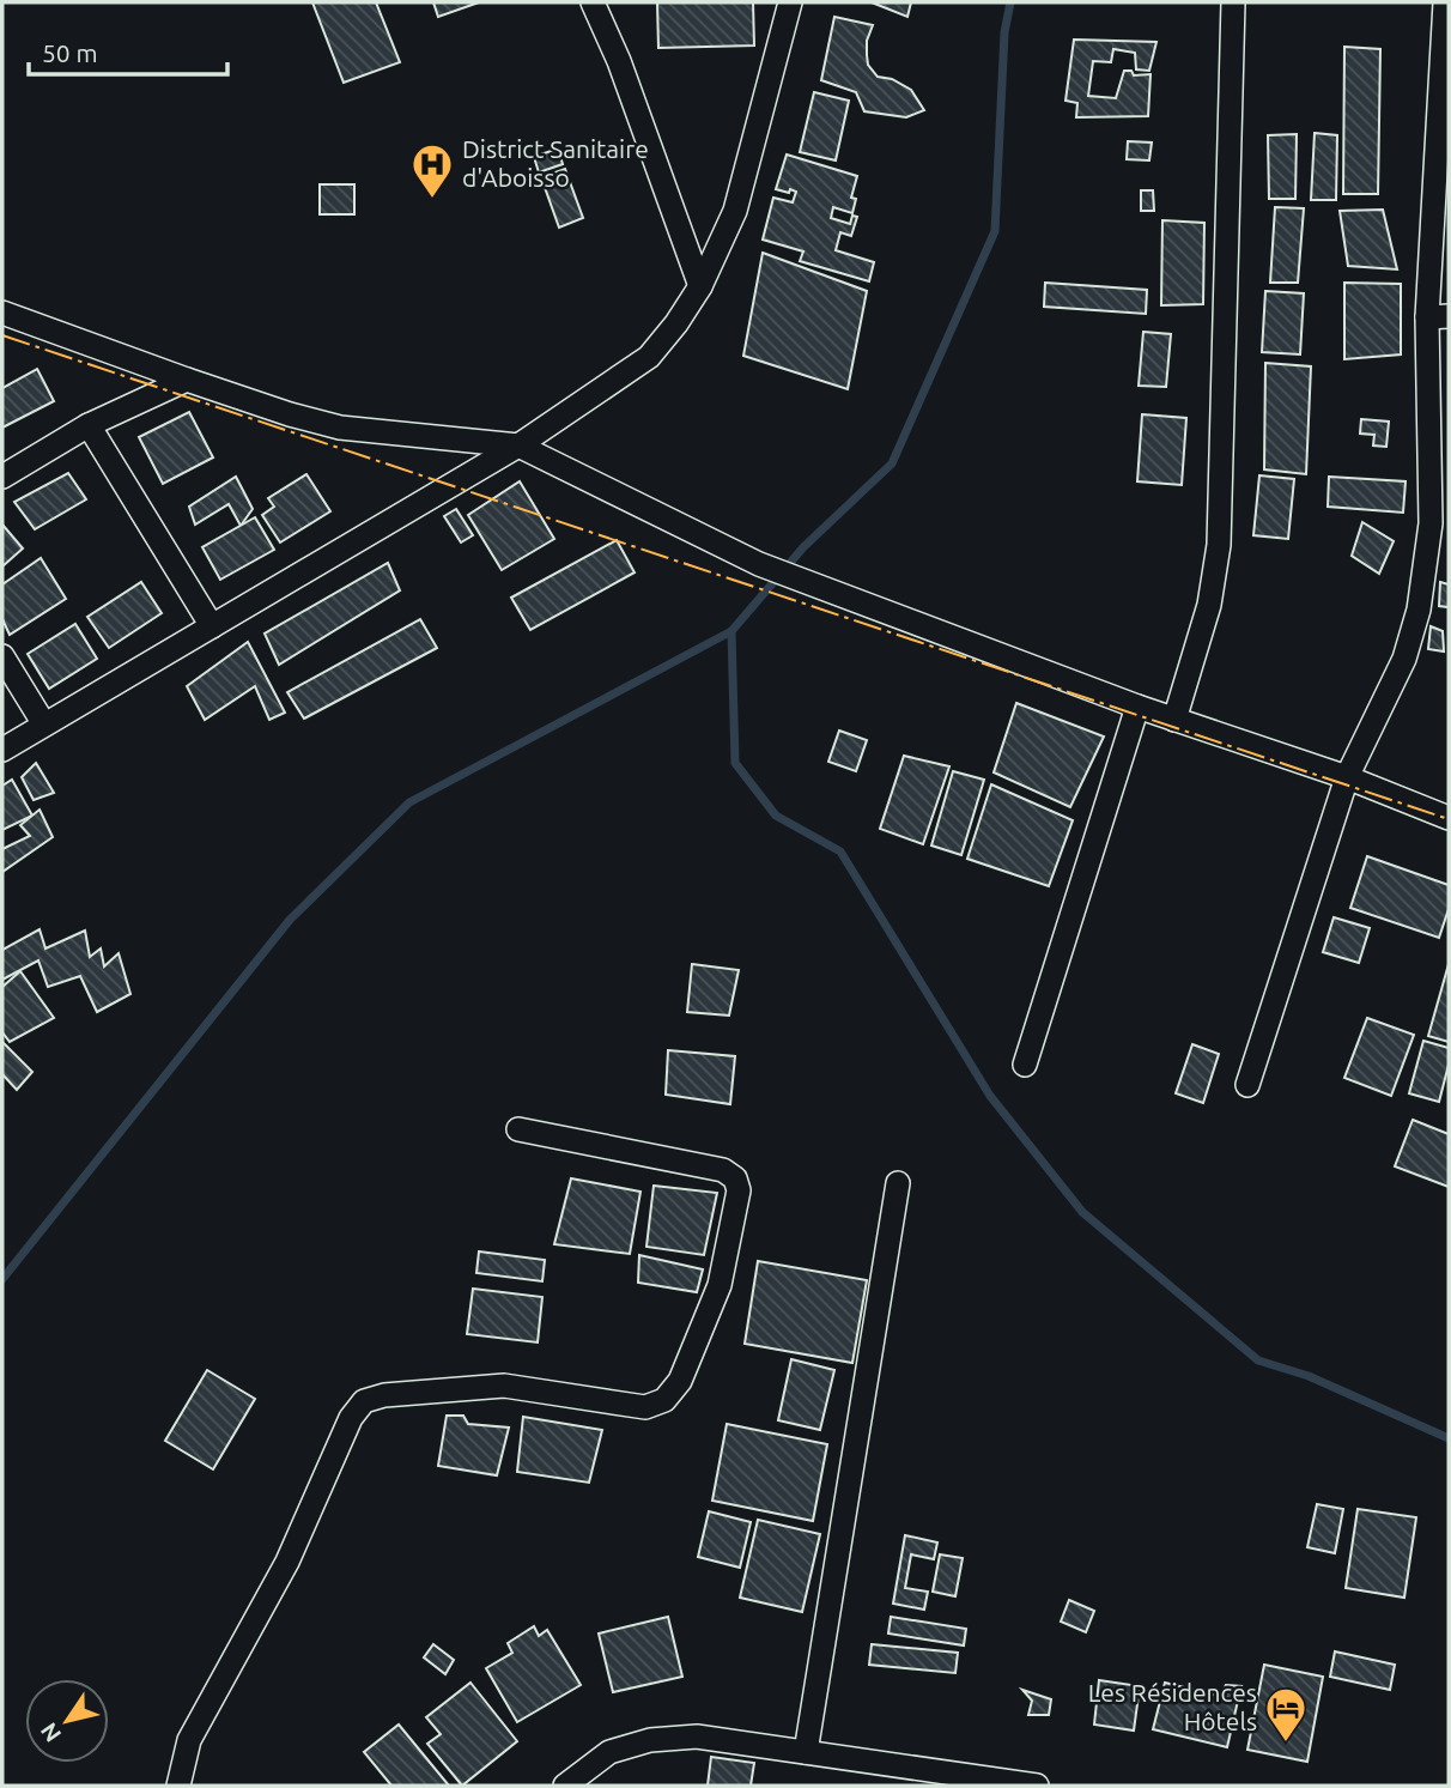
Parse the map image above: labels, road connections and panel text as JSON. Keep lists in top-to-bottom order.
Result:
{
  "places": {
    "hospital": ["District Sanitaire d'Aboisso"],
    "hotel": ["Les Résidences Hôtels"]
  },
  "scale_bar": "50 m",
  "north": "bottom left"
}
